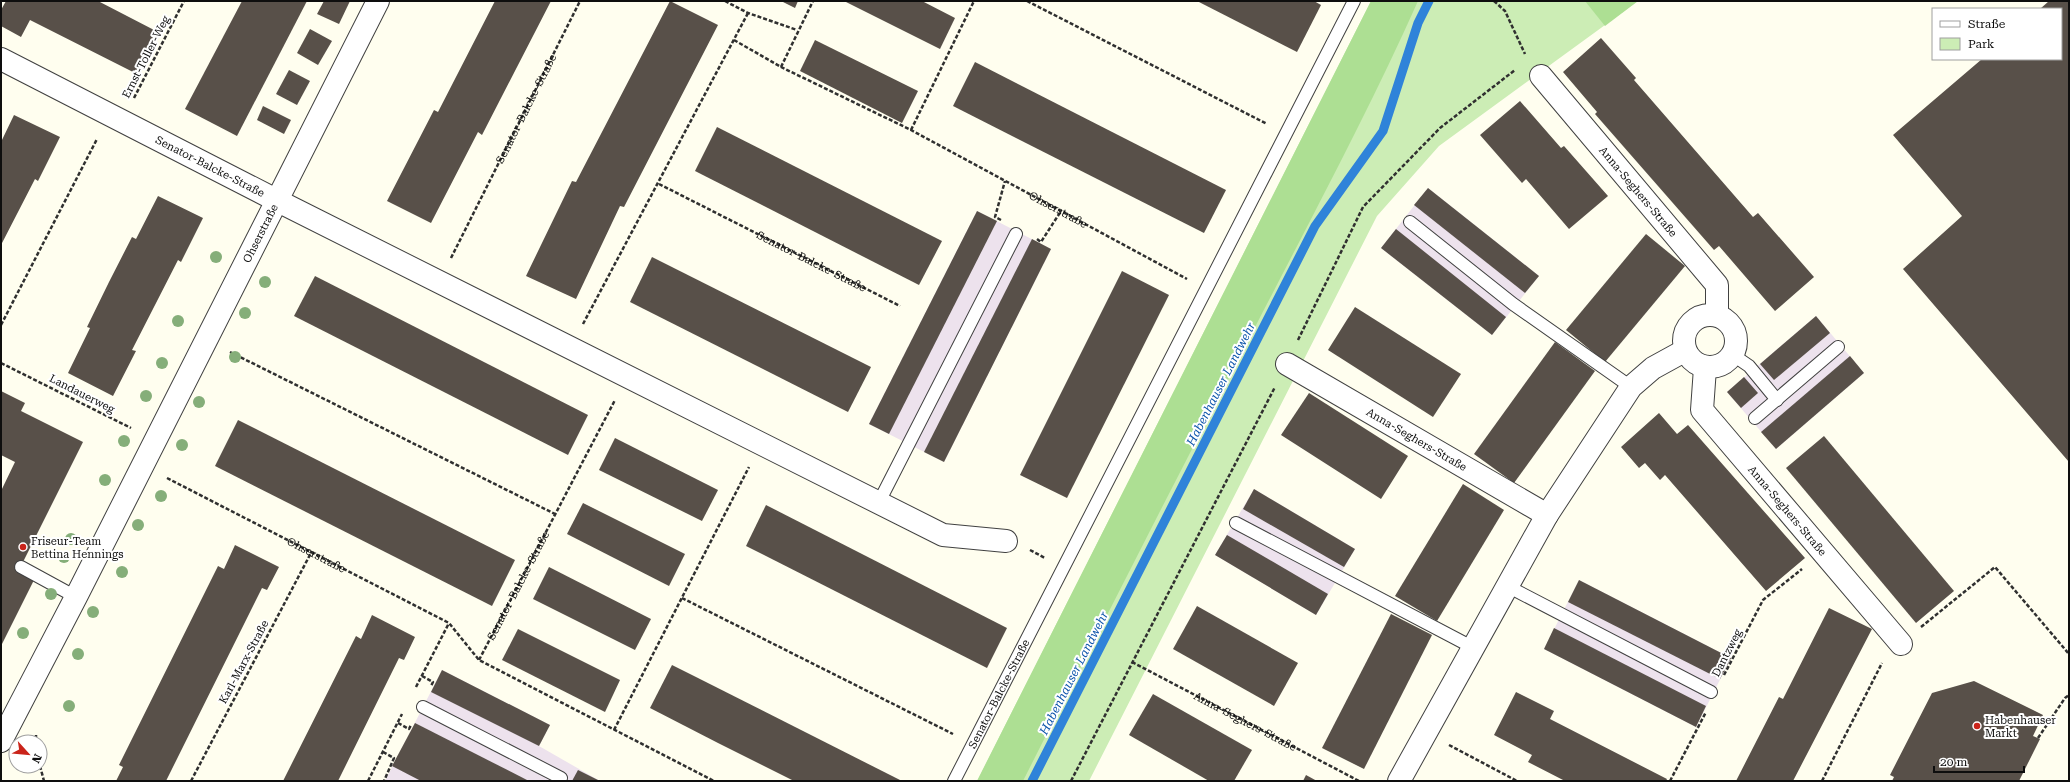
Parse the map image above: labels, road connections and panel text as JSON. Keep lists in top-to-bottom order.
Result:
{
  "streets": {
    "street": ["Senator-Balcke-Straße", "Anna-Seghers-Straße", "Ohserstraße"],
    "path": [
      "Ernst-Toller-Weg",
      "Landauerweg",
      "Dantzweg",
      "Karl-Marx-Straße"
    ]
  },
  "crossings": [
    ["Ernst-Toller-Weg", "Senator-Balcke-Straße"],
    ["Senator-Balcke-Straße", "Ohserstraße"],
    ["Anna-Seghers-Straße", "Dantzweg"],
    ["Ohserstraße", "Landauerweg"],
    ["Ohserstraße", "Karl-Marx-Straße"]
  ],
  "water": ["Habenhauser Landwehr"],
  "places": ["Friseur-Team Bettina Hennings", "Habenhauser Markt"],
  "legend": ["Straße", "Park"],
  "scale_bar": "20 m",
  "north": "bottom right"
}
